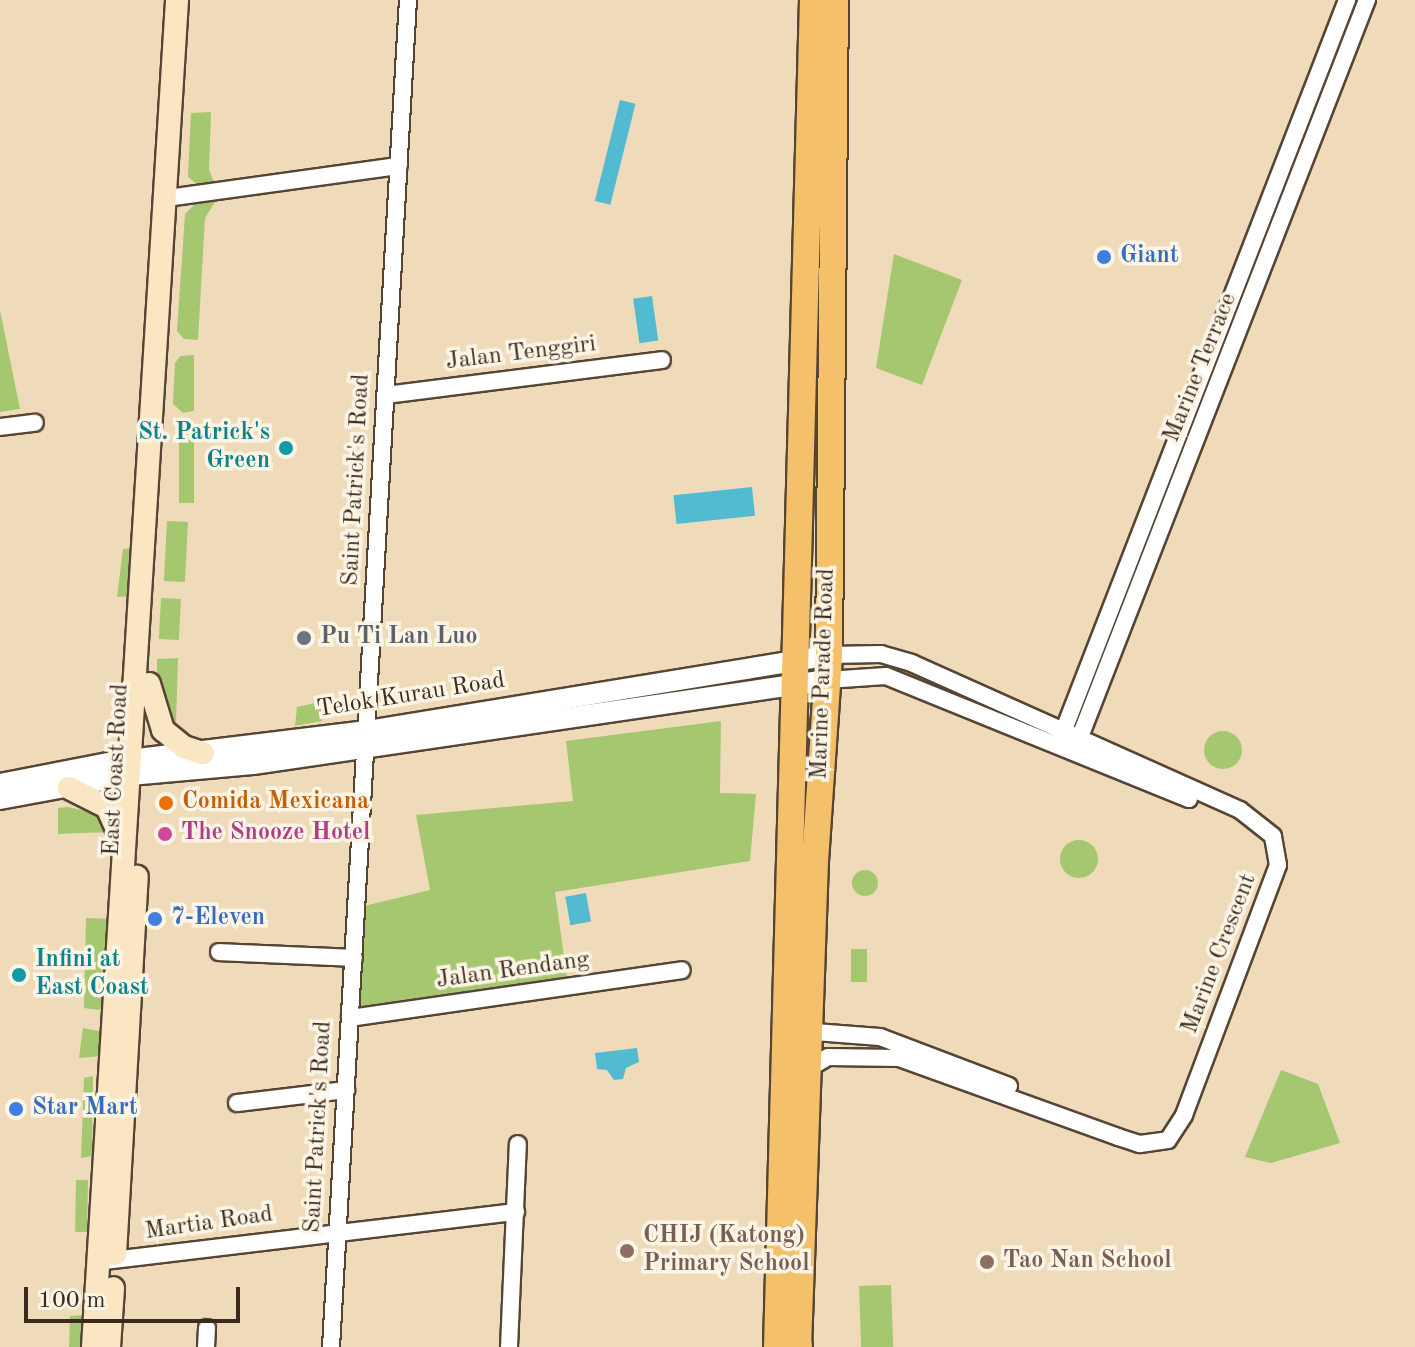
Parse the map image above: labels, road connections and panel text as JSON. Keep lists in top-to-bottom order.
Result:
{
  "streets": {
    "main road": ["Marine Parade Road", "East Coast Road"],
    "street": [
      "Jalan Tenggiri",
      "Marine Terrace",
      "Saint Patrick's Road",
      "Telok Kurau Road",
      "Marine Crescent",
      "Jalan Rendang",
      "Martia Road"
    ]
  },
  "crossings": [
    ["Jalan Tenggiri", "Saint Patrick's Road"],
    ["Marine Terrace", "Marine Crescent"],
    ["Saint Patrick's Road", "Telok Kurau Road"],
    ["Saint Patrick's Road", "Jalan Rendang"],
    ["Saint Patrick's Road", "Martia Road"],
    ["Marine Parade Road", "Telok Kurau Road"],
    ["Marine Parade Road", "Marine Crescent"],
    ["Telok Kurau Road", "East Coast Road"],
    ["Telok Kurau Road", "Marine Crescent"],
    ["East Coast Road", "Martia Road"]
  ],
  "places": [
    "Giant",
    "St. Patrick's Green",
    "Pu Ti Lan Luo",
    "Comida Mexicana",
    "The Snooze Hotel",
    "7-Eleven",
    "Infini at East Coast",
    "Star Mart",
    "CHIJ (Katong) Primary School",
    "Tao Nan School"
  ],
  "scale_bar": "100 m"
}
